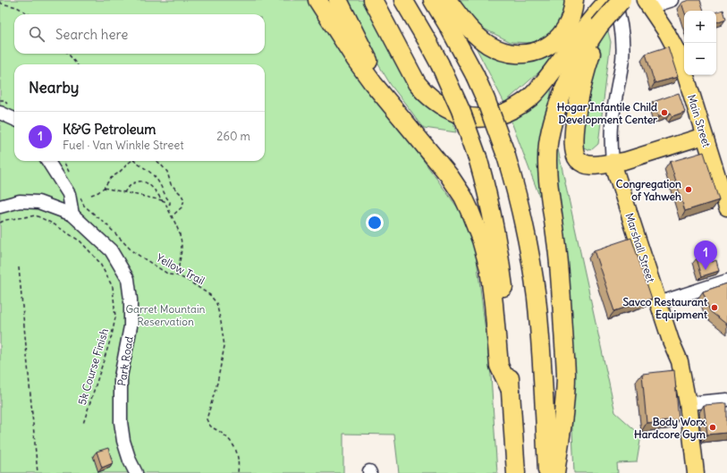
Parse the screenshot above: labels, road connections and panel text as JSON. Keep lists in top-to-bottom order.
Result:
{
  "streets": {
    "main road": ["Main Street", "Marshall Street"],
    "street": ["Park Road"],
    "path": ["Yellow Trail", "5k Course Finish"]
  },
  "parks": ["Garret Mountain Reservation"],
  "places": [
    "Hogar Infantile Child Development Center",
    "Congregation of Yahweh",
    "Savco Restaurant Equipment",
    "Body Worx Hardcore Gym"
  ],
  "page": {
    "map_buttons": ["+", "−"],
    "search": "Search here",
    "heading": "Nearby",
    "list": [
      {
        "mark": "1",
        "name": "K&G Petroleum",
        "note": "Fuel · Van Winkle Street",
        "value": "260 m"
      }
    ],
    "pins": "1"
  }
}
